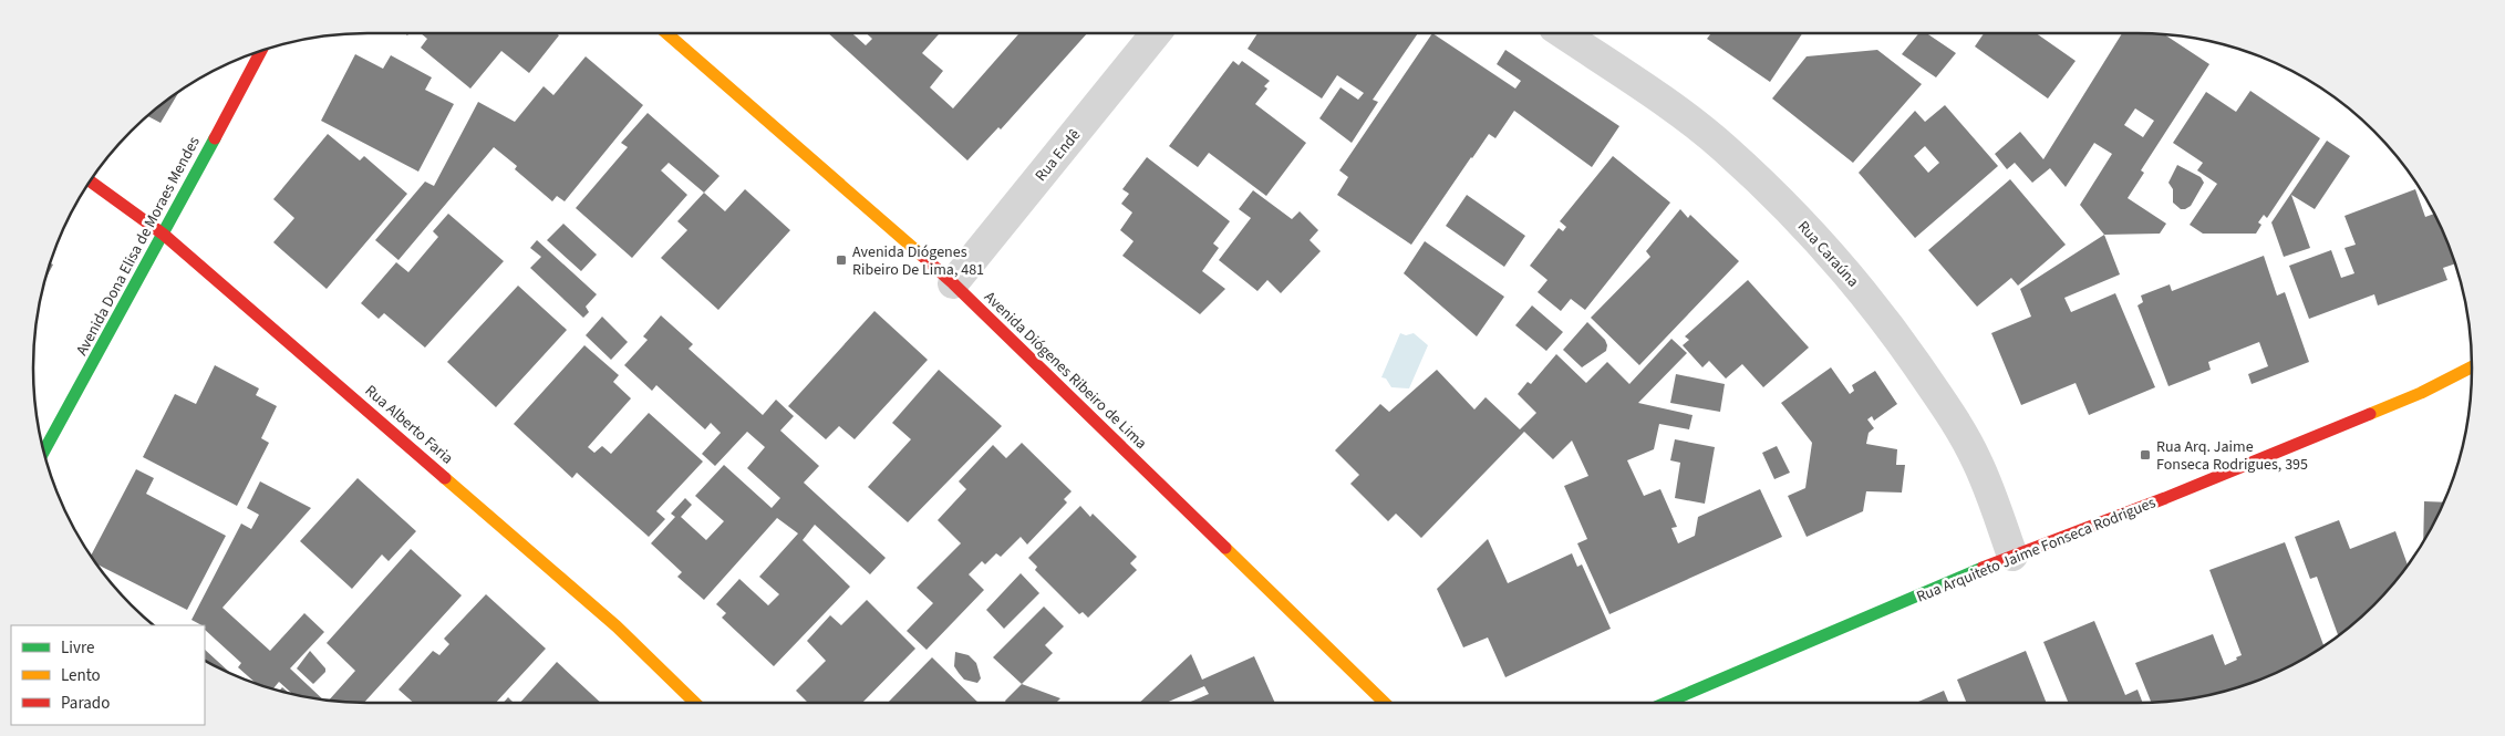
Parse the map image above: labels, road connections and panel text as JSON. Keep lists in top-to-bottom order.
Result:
{
  "streets": {
    "street": [
      "Rua Endê",
      "Avenida Dona Elisa de Moraes Mendes",
      "Rua Caraúna",
      "Avenida Diógenes Ribeiro de Lima",
      "Rua Alberto Faria",
      "Rua Arquiteto Jaime Fonseca Rodrigues"
    ]
  },
  "crossings": [
    ["Rua Endê", "Avenida Diógenes Ribeiro de Lima"],
    ["Avenida Dona Elisa de Moraes Mendes", "Rua Alberto Faria"],
    ["Rua Caraúna", "Rua Arquiteto Jaime Fonseca Rodrigues"]
  ],
  "places": {
    "transit": ["Avenida Diógenes Ribeiro De Lima, 481", "Rua Arq. Jaime Fonseca Rodrigues, 395"]
  },
  "legend": ["Livre", "Lento", "Parado"]
}
